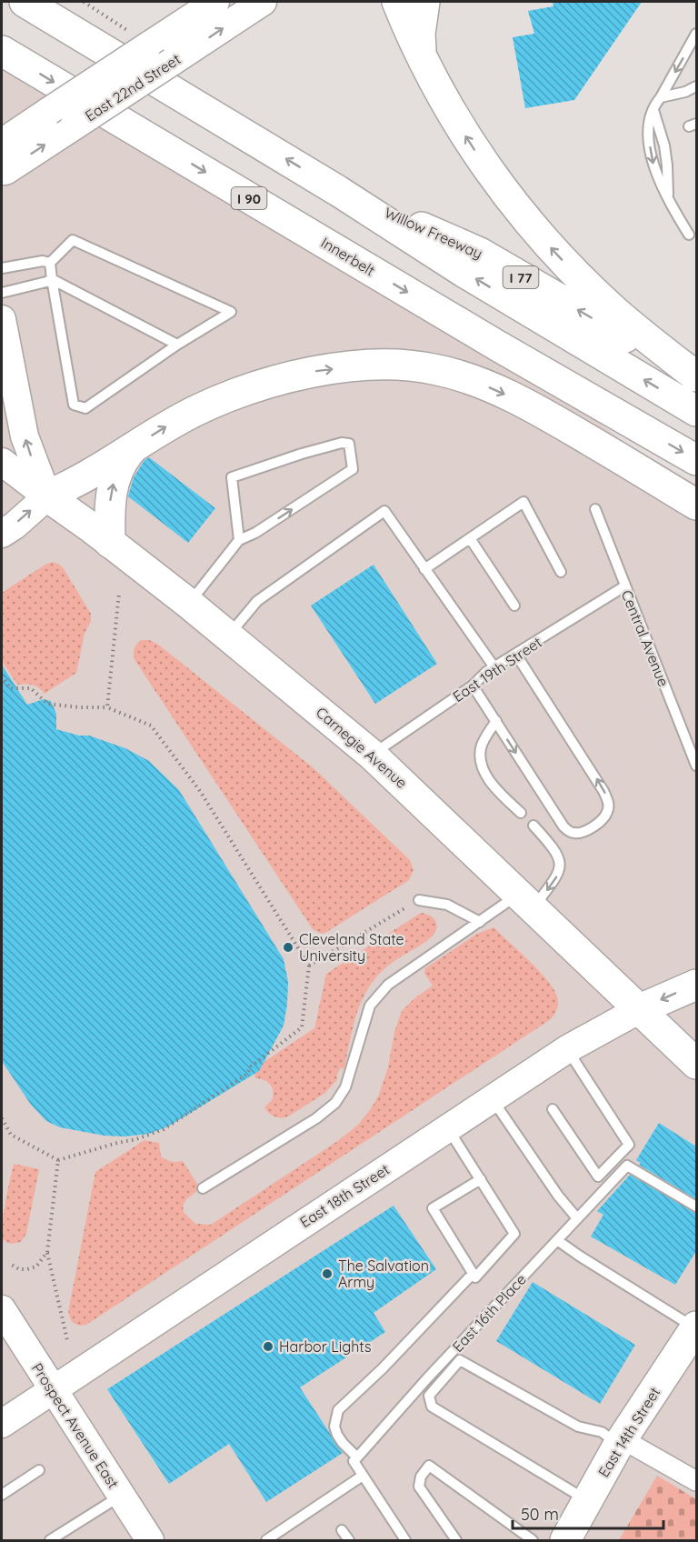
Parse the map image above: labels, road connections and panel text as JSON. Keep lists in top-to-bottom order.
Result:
{
  "streets": {
    "main road": [
      "I 90",
      "Willow Freeway",
      "Innerbelt",
      "I 77",
      "Carnegie Avenue",
      "East 18th Street",
      "East 14th Street"
    ],
    "street": ["East 22nd Street", "Prospect Avenue East"],
    "lane": ["Central Avenue", "East 19th Street", "East 16th Place"]
  },
  "crossings": [
    ["Central Avenue", "East 19th Street"],
    ["East 19th Street", "Carnegie Avenue"],
    ["Carnegie Avenue", "East 18th Street"],
    ["East 18th Street", "Prospect Avenue East"]
  ],
  "places": ["Cleveland State University", "The Salvation Army", "Harbor Lights"],
  "scale_bar": "50 m"
}
